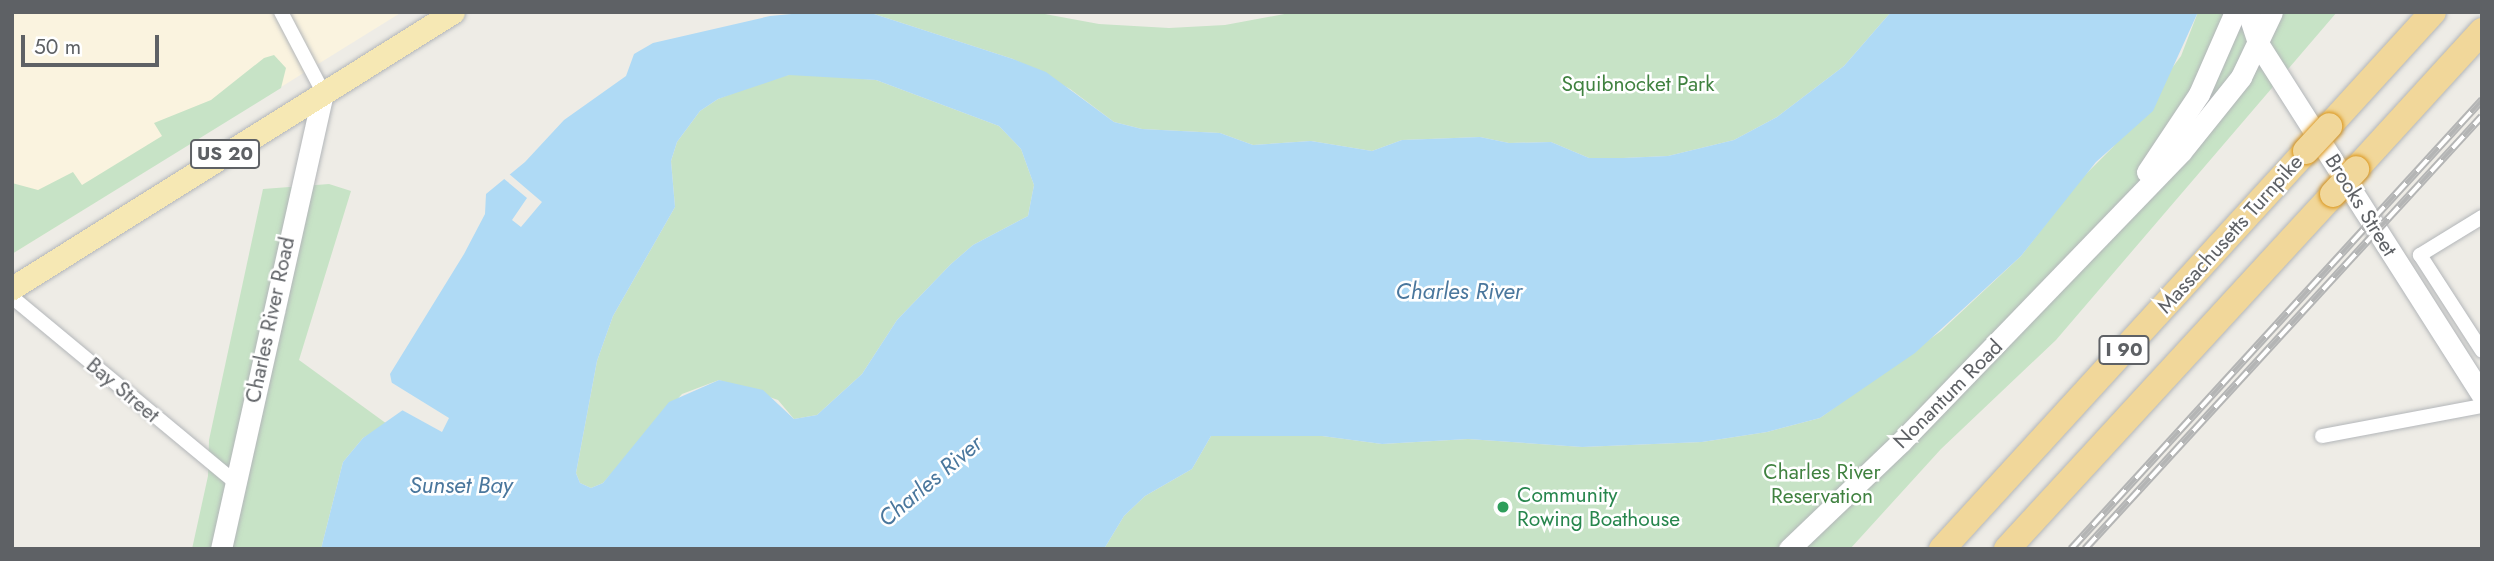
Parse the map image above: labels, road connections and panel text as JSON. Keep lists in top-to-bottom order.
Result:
{
  "streets": {
    "highway": ["Massachusetts Turnpike", "I 90"],
    "main road": [
      "US 20",
      "Brooks Street",
      "Charles River Road",
      "Nonantum Road"
    ],
    "street": ["Bay Street"]
  },
  "crossings": [
    ["US 20", "Charles River Road"],
    ["Brooks Street", "Nonantum Road"],
    ["Charles River Road", "Bay Street"]
  ],
  "water": ["Charles River", "Sunset Bay"],
  "parks": ["Squibnocket Park", "Charles River Reservation"],
  "places": ["Community Rowing Boathouse"],
  "scale_bar": "50 m"
}
